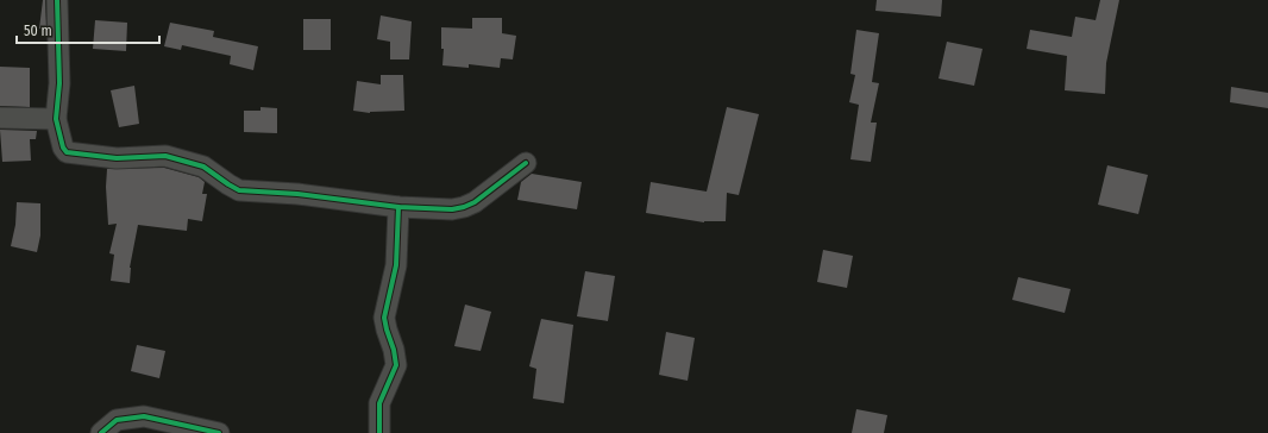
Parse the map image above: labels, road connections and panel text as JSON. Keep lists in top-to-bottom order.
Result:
{
  "scale_bar": "50 m"
}
